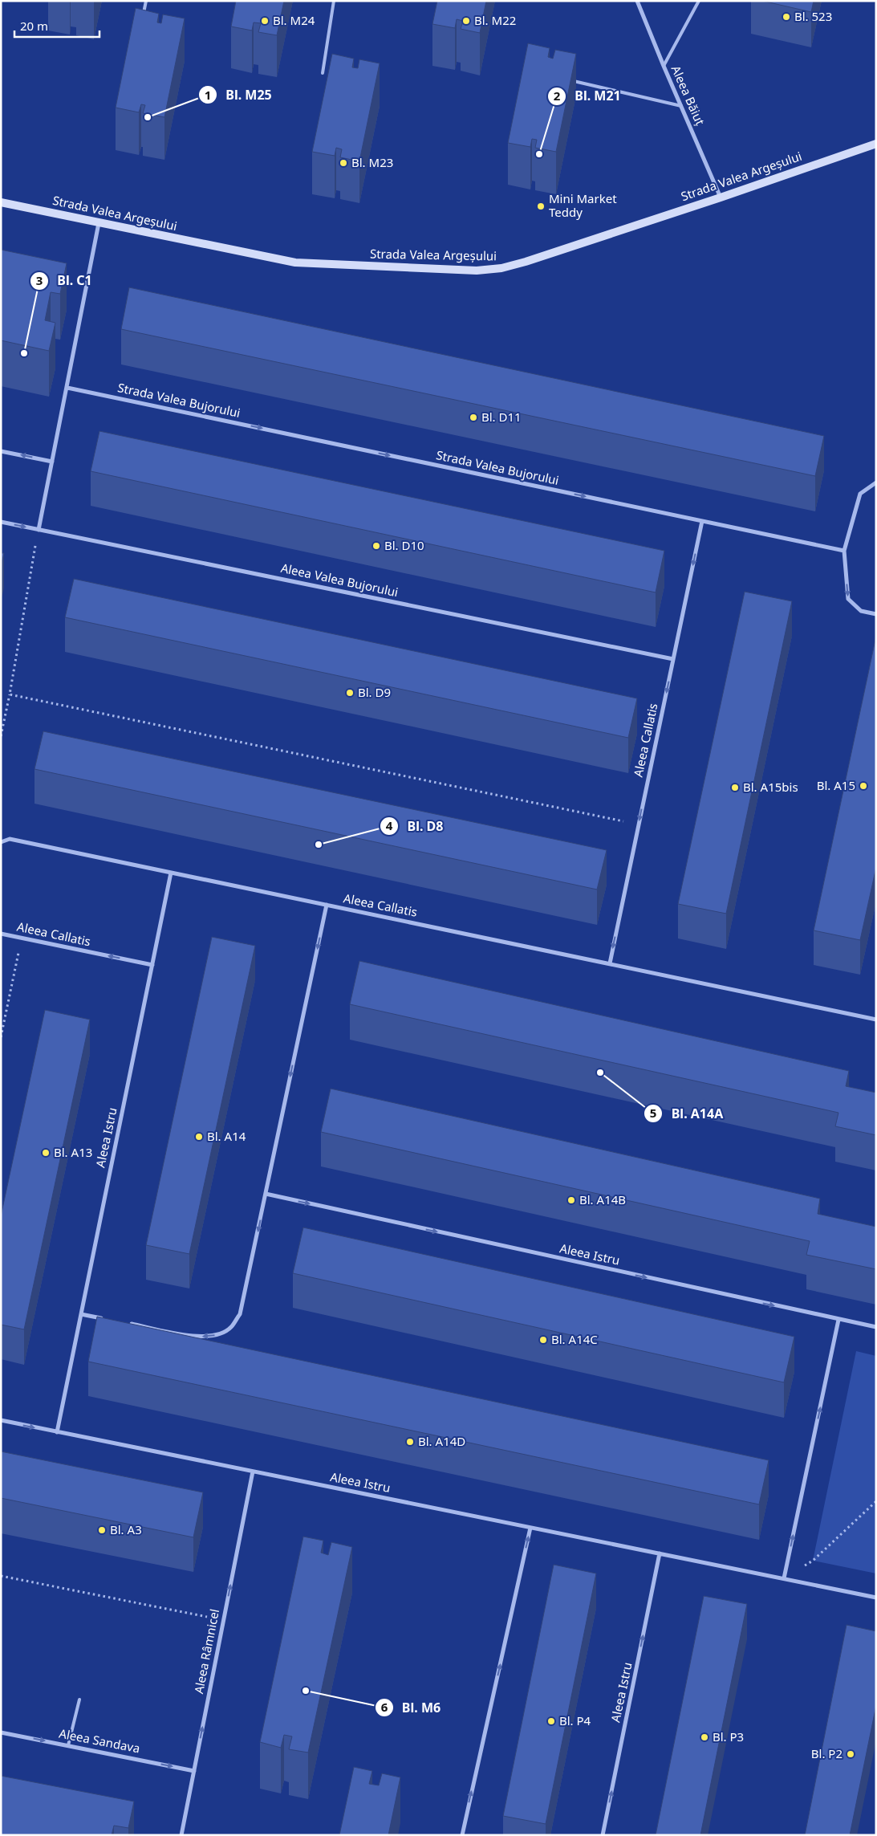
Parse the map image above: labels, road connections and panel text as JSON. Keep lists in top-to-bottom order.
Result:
{
  "streets": {
    "main road": ["Strada Valea Argeșului"],
    "street": [
      "Aleea Băiuț",
      "Strada Valea Bujorului",
      "Aleea Valea Bujorului",
      "Aleea Callatis",
      "Aleea Istru",
      "Aleea Râmnicel",
      "Aleea Sandava"
    ]
  },
  "crossings": [
    ["Aleea Băiuț", "Strada Valea Argeșului"],
    ["Strada Valea Bujorului", "Aleea Callatis"],
    ["Aleea Valea Bujorului", "Aleea Callatis"],
    ["Aleea Callatis", "Aleea Istru"],
    ["Aleea Istru", "Aleea Râmnicel"],
    ["Aleea Râmnicel", "Aleea Sandava"]
  ],
  "one_way": ["Strada Valea Bujorului", "Aleea Râmnicel", "Aleea Sandava"],
  "places": [
    "Bl. 523",
    "Bl. M24",
    "Bl. M22",
    "Bl. M25",
    "Bl. M21",
    "Bl. M23",
    "Mini Market Teddy",
    "Bl. C1",
    "Bl. D11",
    "Bl. D10",
    "Bl. D9",
    "Bl. A15",
    "Bl. A15bis",
    "Bl. D8",
    "Bl. A14A",
    "Bl. A14",
    "Bl. A13",
    "Bl. A14B",
    "Bl. A14C",
    "Bl. A14D",
    "Bl. A3",
    "Bl. M6",
    "Bl. P4",
    "Bl. P3",
    "Bl. P2"
  ],
  "scale_bar": "20 m"
}
